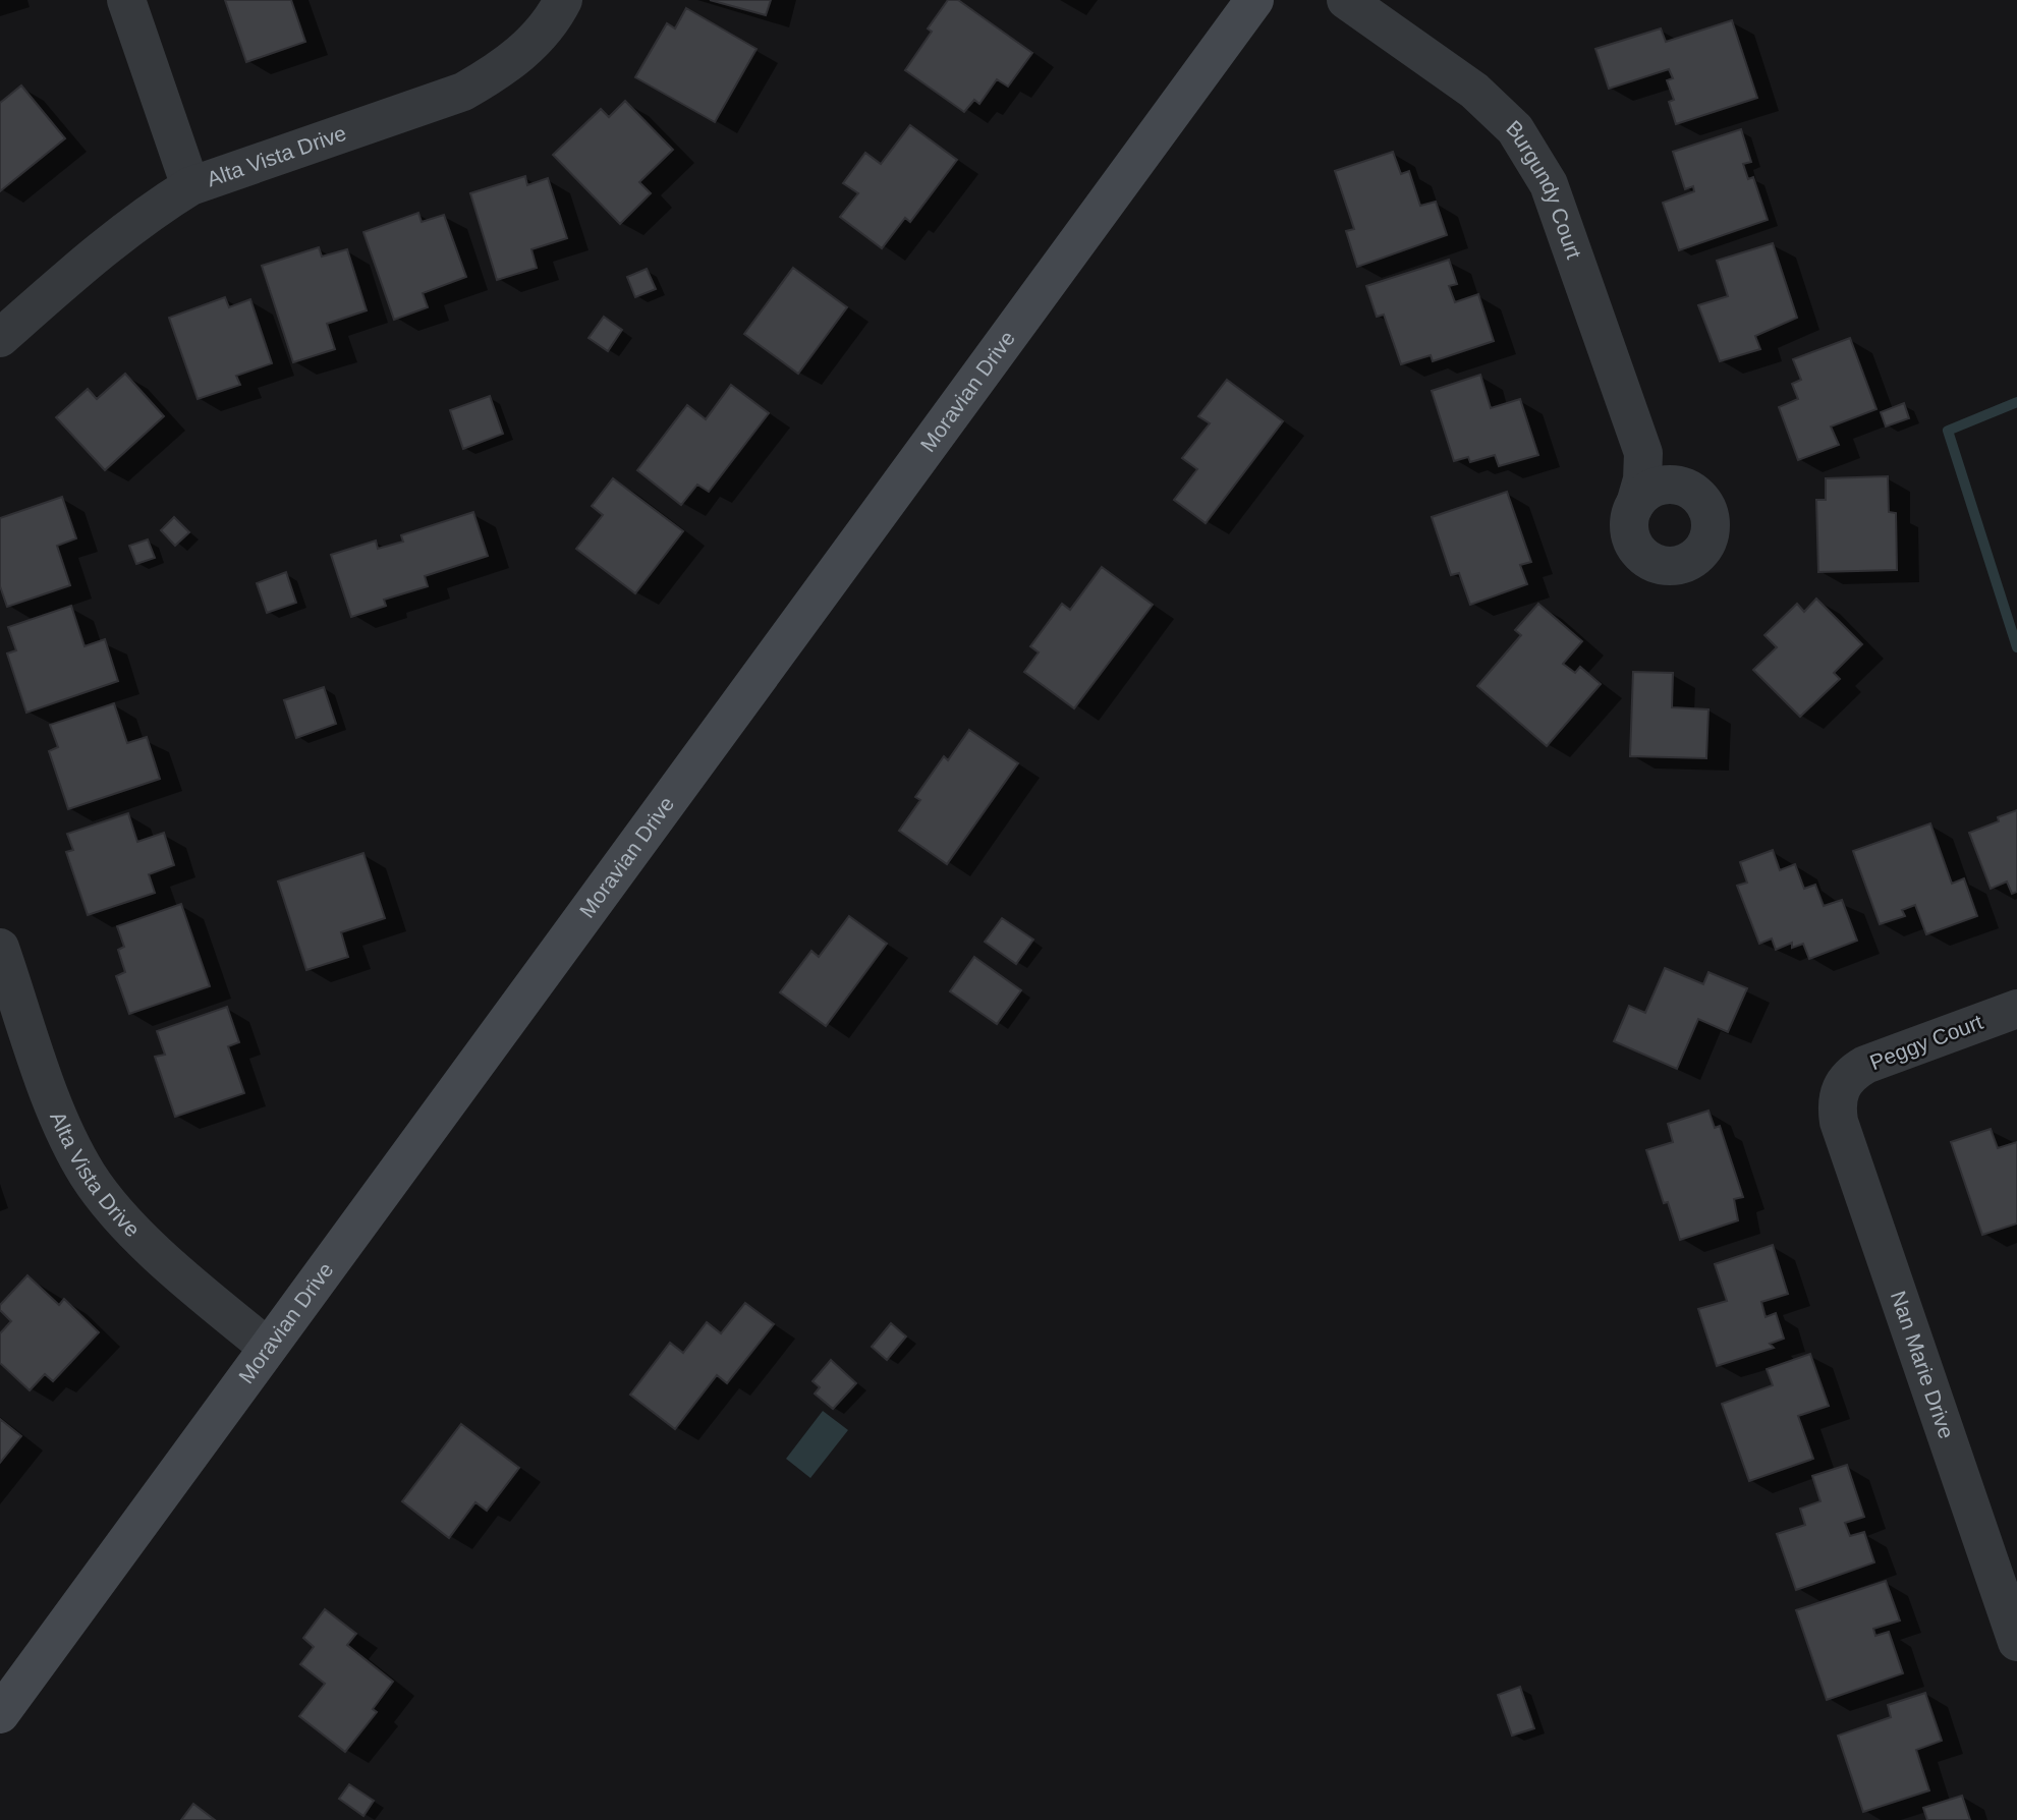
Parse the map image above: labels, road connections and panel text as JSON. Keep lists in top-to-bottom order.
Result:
{
  "streets": {
    "street": [
      "Alta Vista Drive",
      "Burgundy Court",
      "Moravian Drive",
      "Peggy Court",
      "Nan Marie Drive"
    ]
  },
  "crossings": [
    ["Alta Vista Drive", "Moravian Drive"],
    ["Peggy Court", "Nan Marie Drive"]
  ]
}
